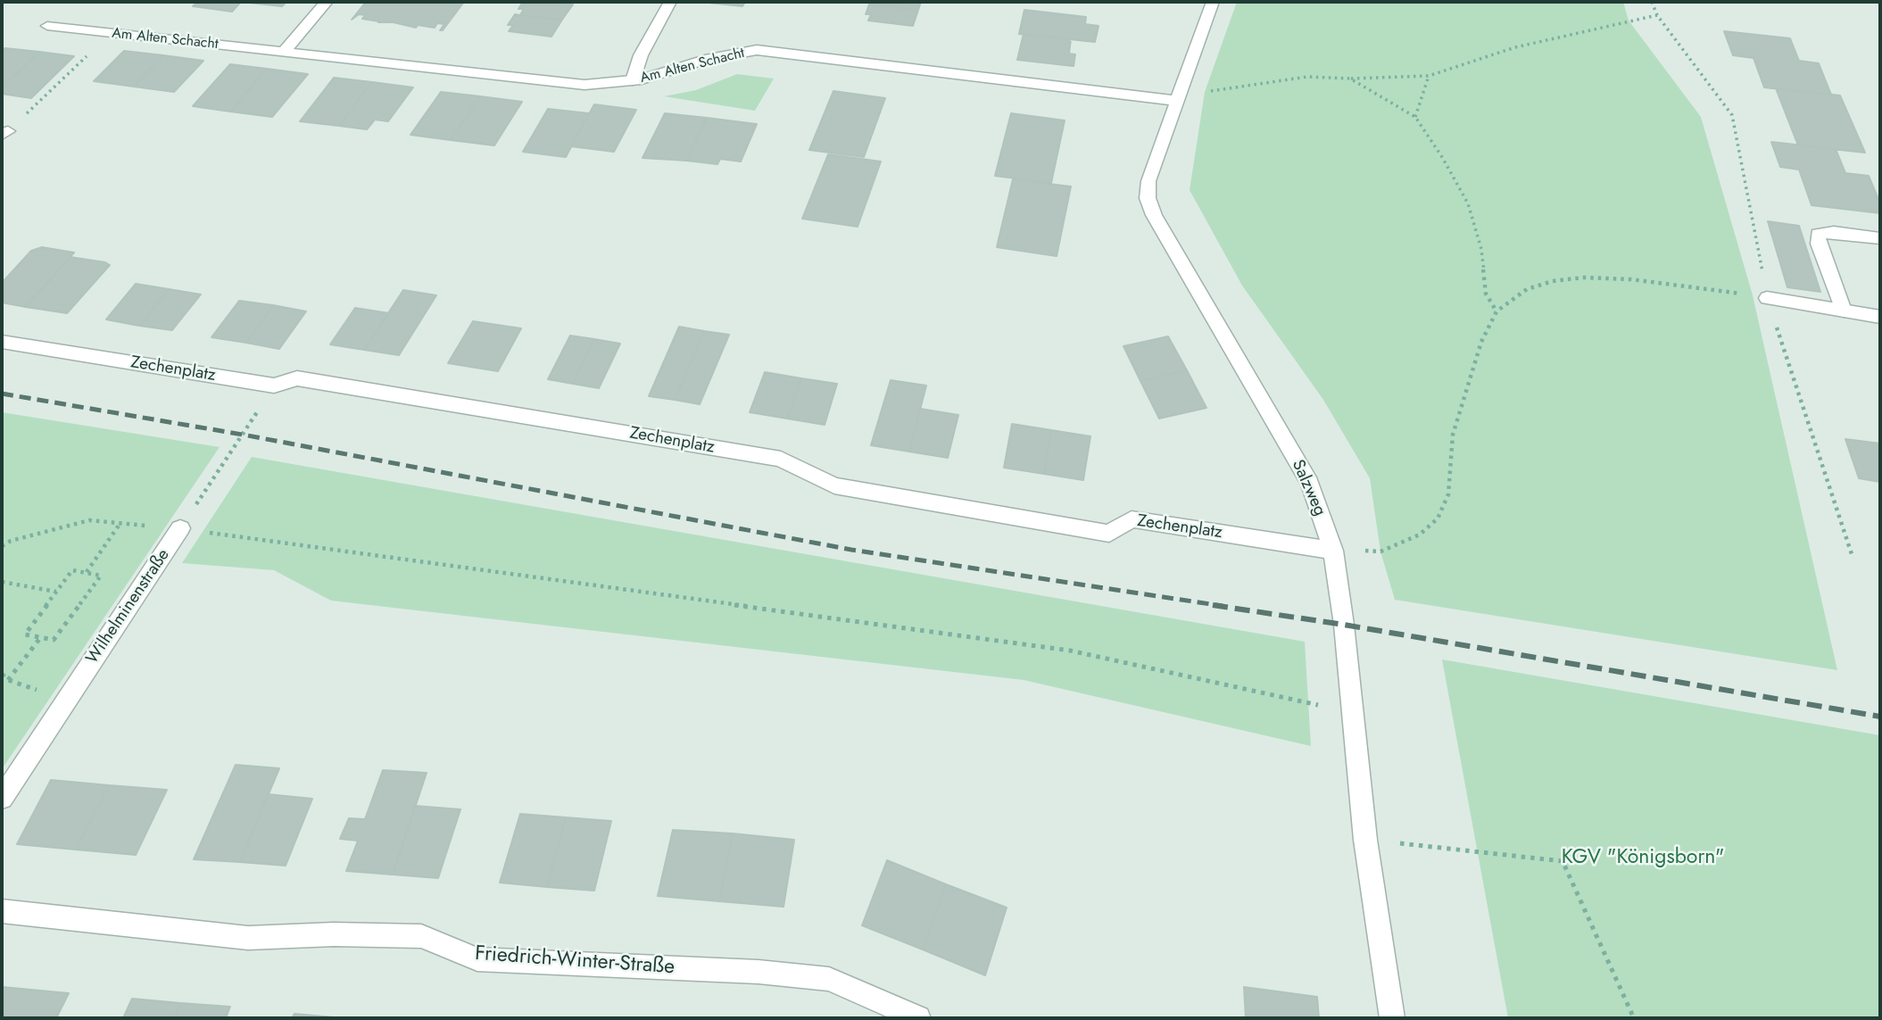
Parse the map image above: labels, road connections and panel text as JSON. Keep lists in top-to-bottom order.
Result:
{
  "streets": {
    "street": [
      "Am Alten Schacht",
      "Zechenplatz",
      "Salzweg",
      "Wilhelminenstraße",
      "Friedrich-Winter-Straße"
    ]
  },
  "crossings": [
    ["Am Alten Schacht", "Salzweg"],
    ["Zechenplatz", "Salzweg"]
  ],
  "parks": ["KGV \"Königsborn\""]
}
